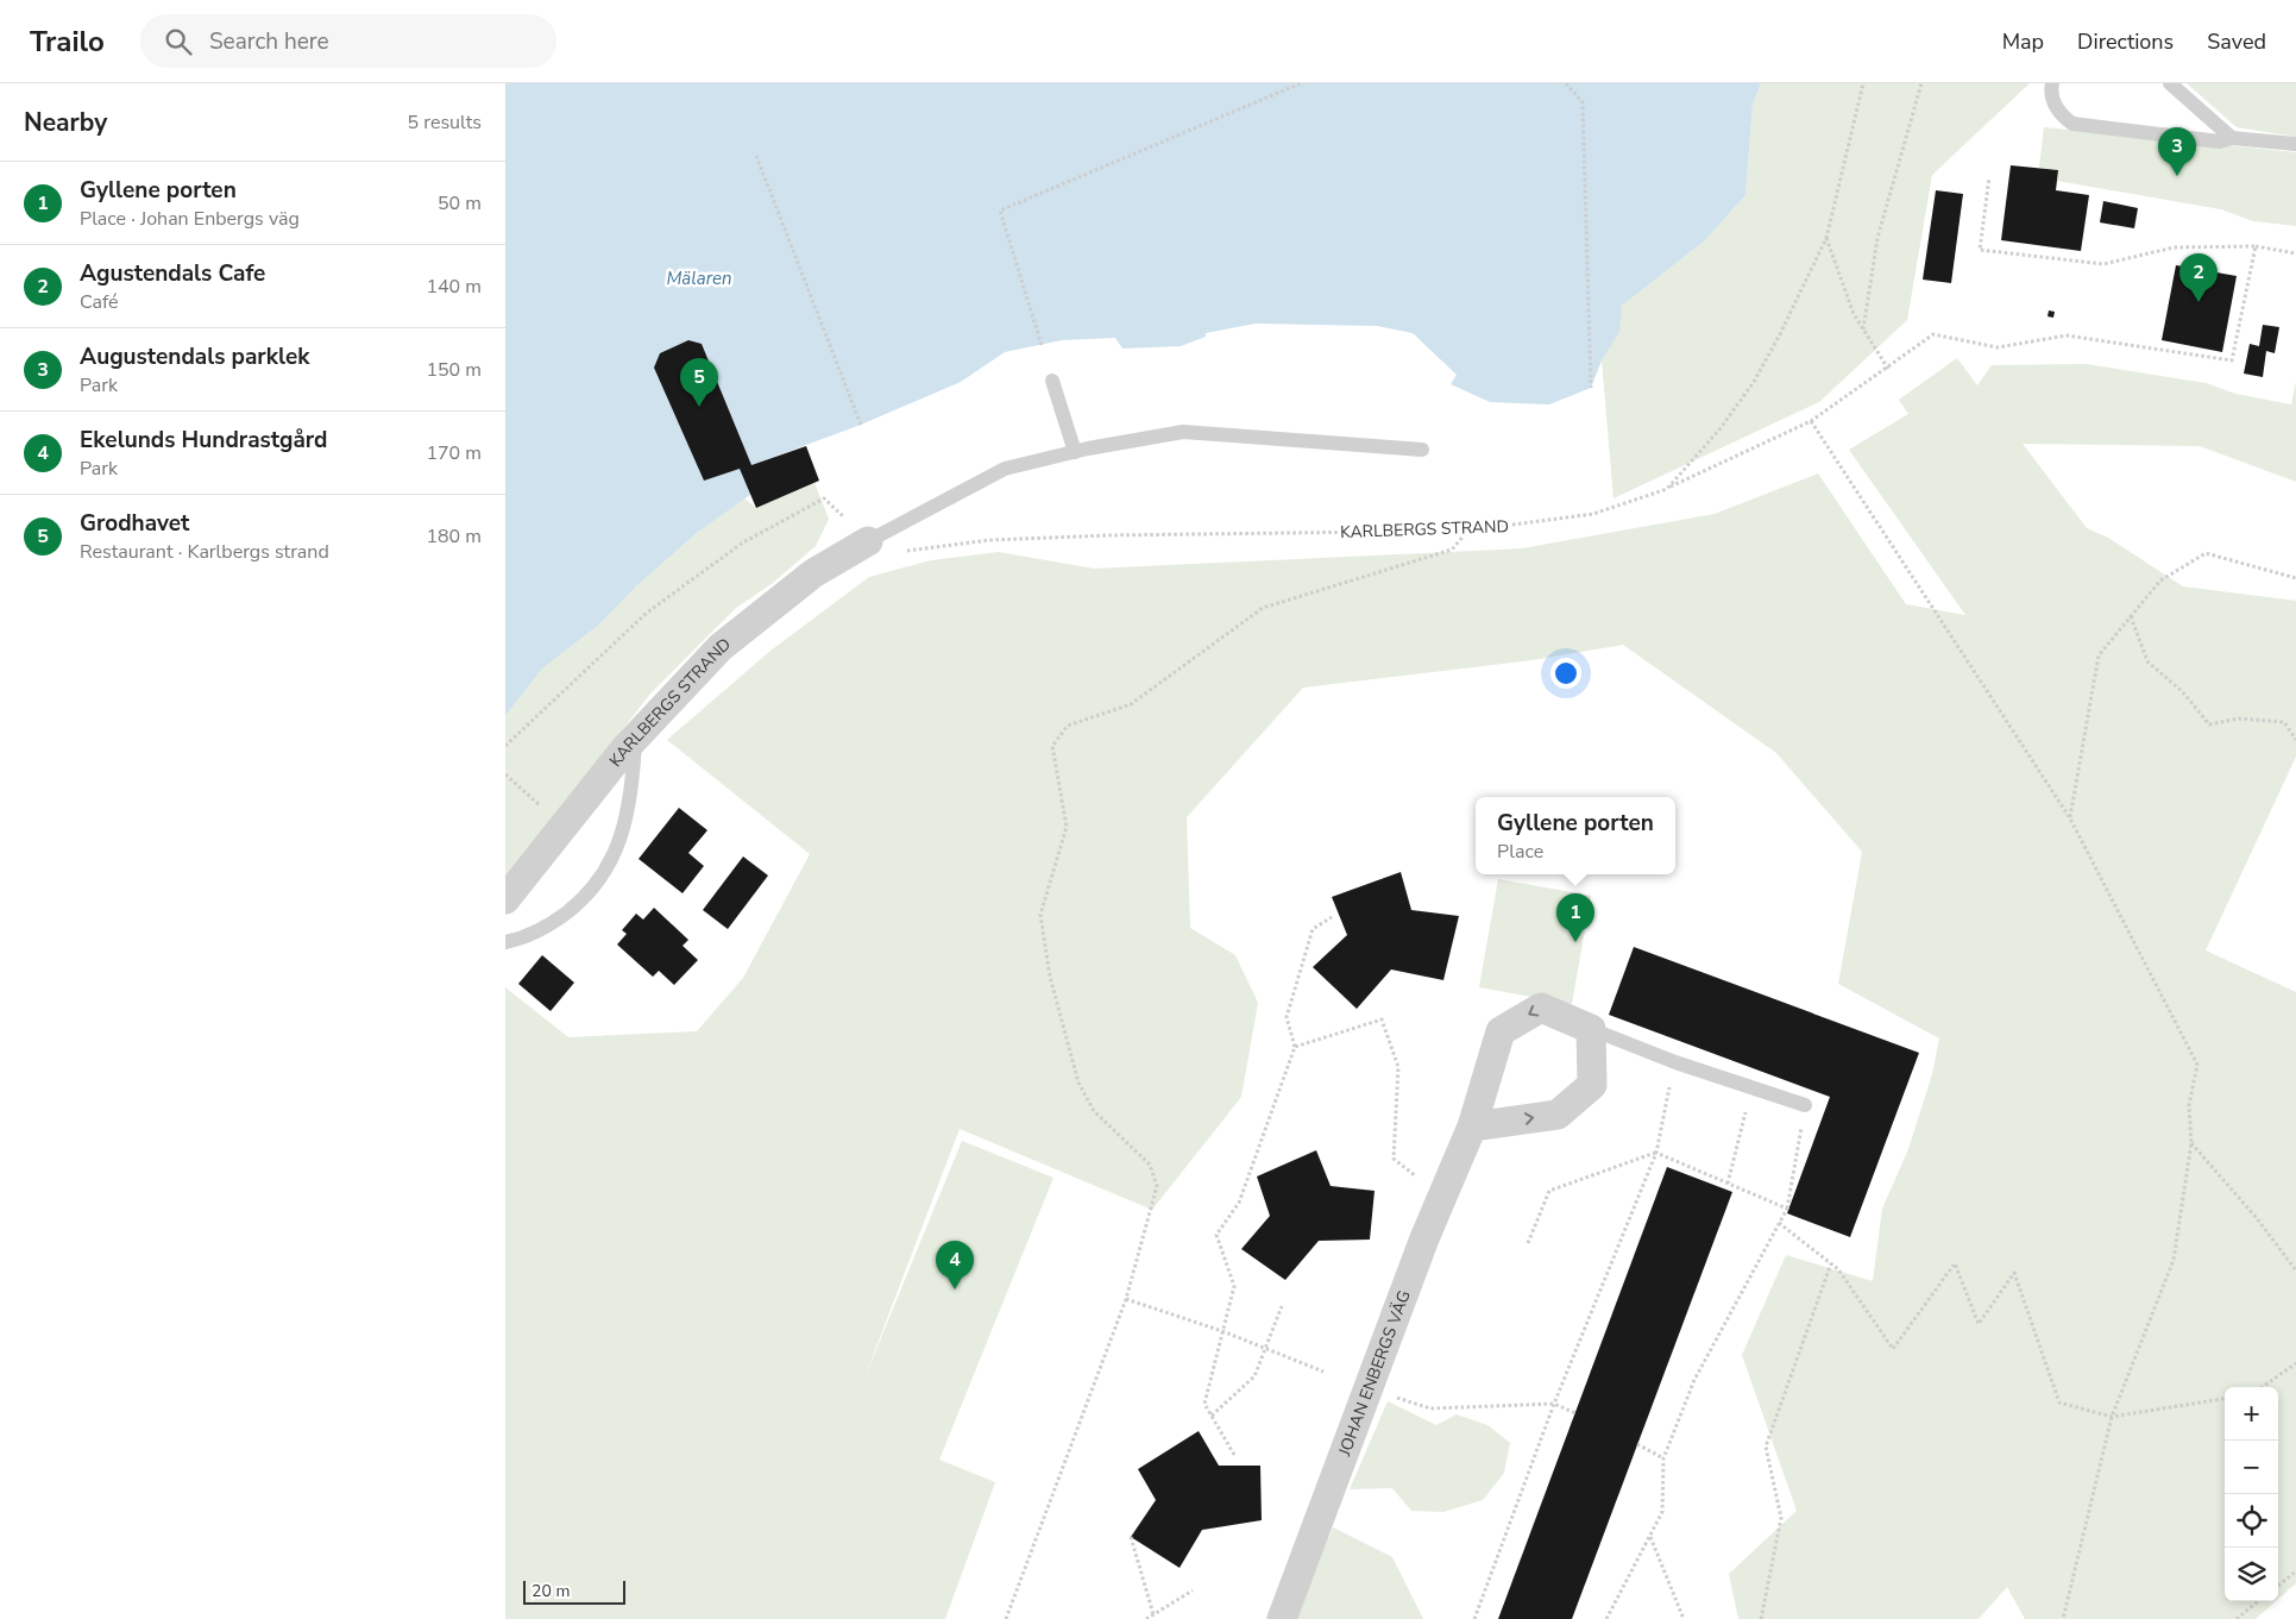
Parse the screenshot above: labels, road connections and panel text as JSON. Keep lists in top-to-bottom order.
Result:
{
  "streets": {
    "street": ["KARLBERGS STRAND", "JOHAN ENBERGS VÄG"]
  },
  "water": ["Mälaren"],
  "scale_bar": "20 m",
  "page": {
    "header": "Trailo",
    "search": "Search here",
    "nav": ["Map", "Directions", "Saved"],
    "heading": ["Nearby", "5 results"],
    "pins": [
      "3",
      "2",
      "5",
      "1",
      "4"
    ],
    "list": [
      {
        "mark": "1",
        "name": "Gyllene porten",
        "note": "Place · Johan Enbergs väg",
        "value": "50 m"
      },
      {
        "mark": "2",
        "name": "Agustendals Cafe",
        "note": "Café",
        "value": "140 m"
      },
      {
        "mark": "3",
        "name": "Augustendals parklek",
        "note": "Park",
        "value": "150 m"
      },
      {
        "mark": "4",
        "name": "Ekelunds Hundrastgård",
        "note": "Park",
        "value": "170 m"
      },
      {
        "mark": "5",
        "name": "Grodhavet",
        "note": "Restaurant · Karlbergs strand",
        "value": "180 m"
      }
    ],
    "popup": ["Gyllene porten", "Place"],
    "map_buttons": ["+", "−"],
    "scale": "20 m"
  }
}
